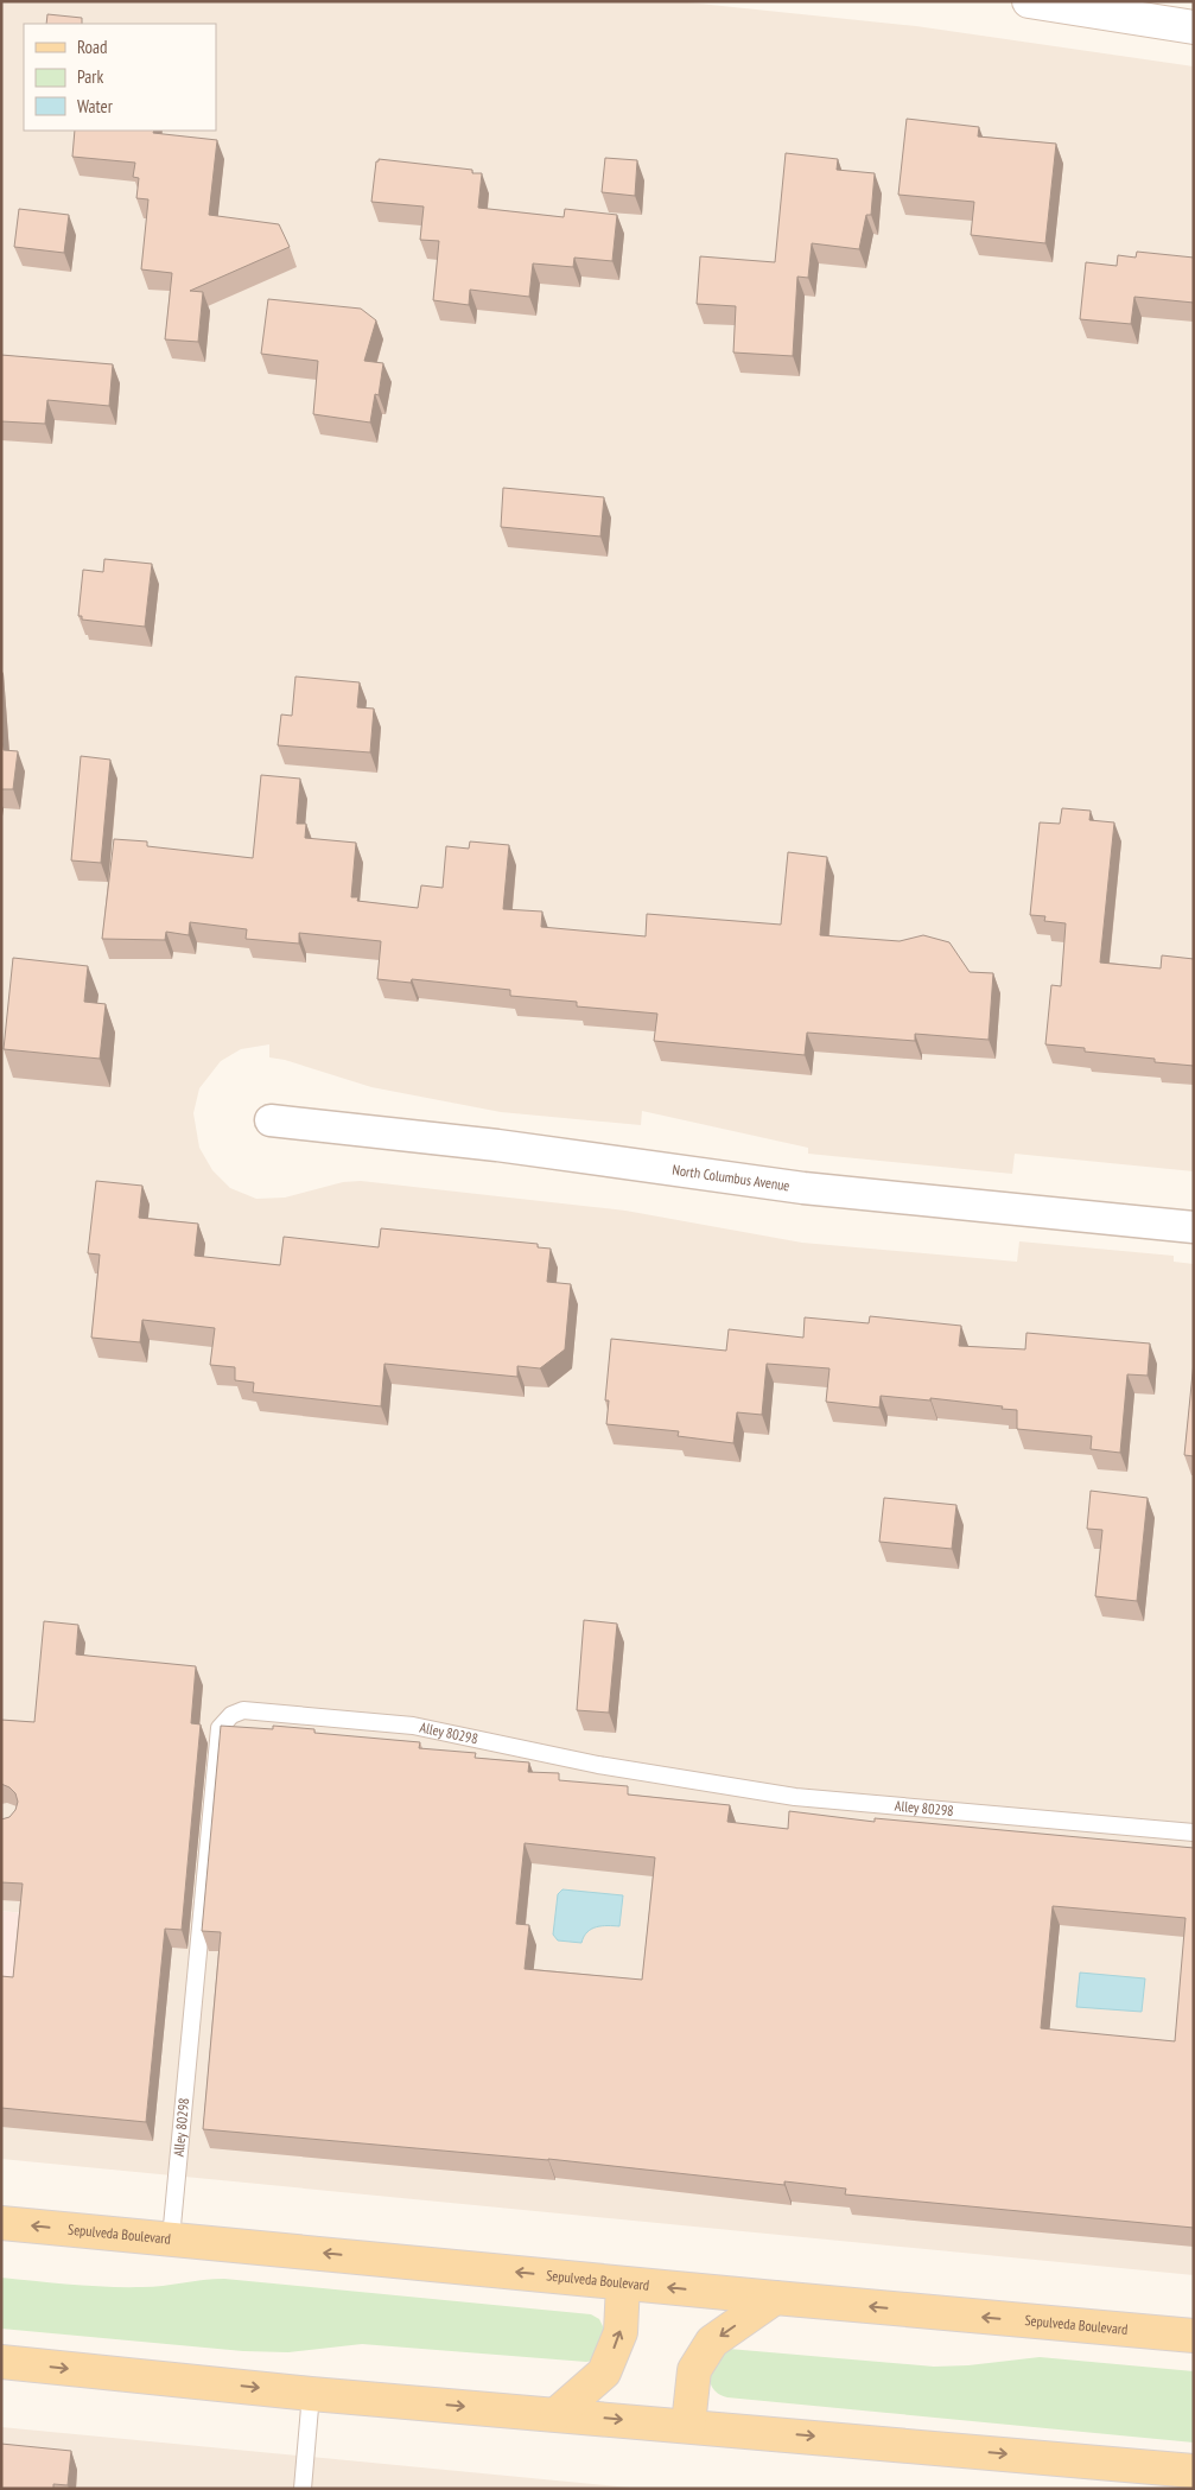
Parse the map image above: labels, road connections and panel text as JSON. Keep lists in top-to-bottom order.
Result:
{
  "streets": {
    "main road": ["Sepulveda Boulevard"],
    "street": ["North Columbus Avenue"],
    "lane": ["Alley 80298"]
  },
  "crossings": [
    ["Alley 80298", "Sepulveda Boulevard"]
  ],
  "legend": ["Road", "Park", "Water"]
}
